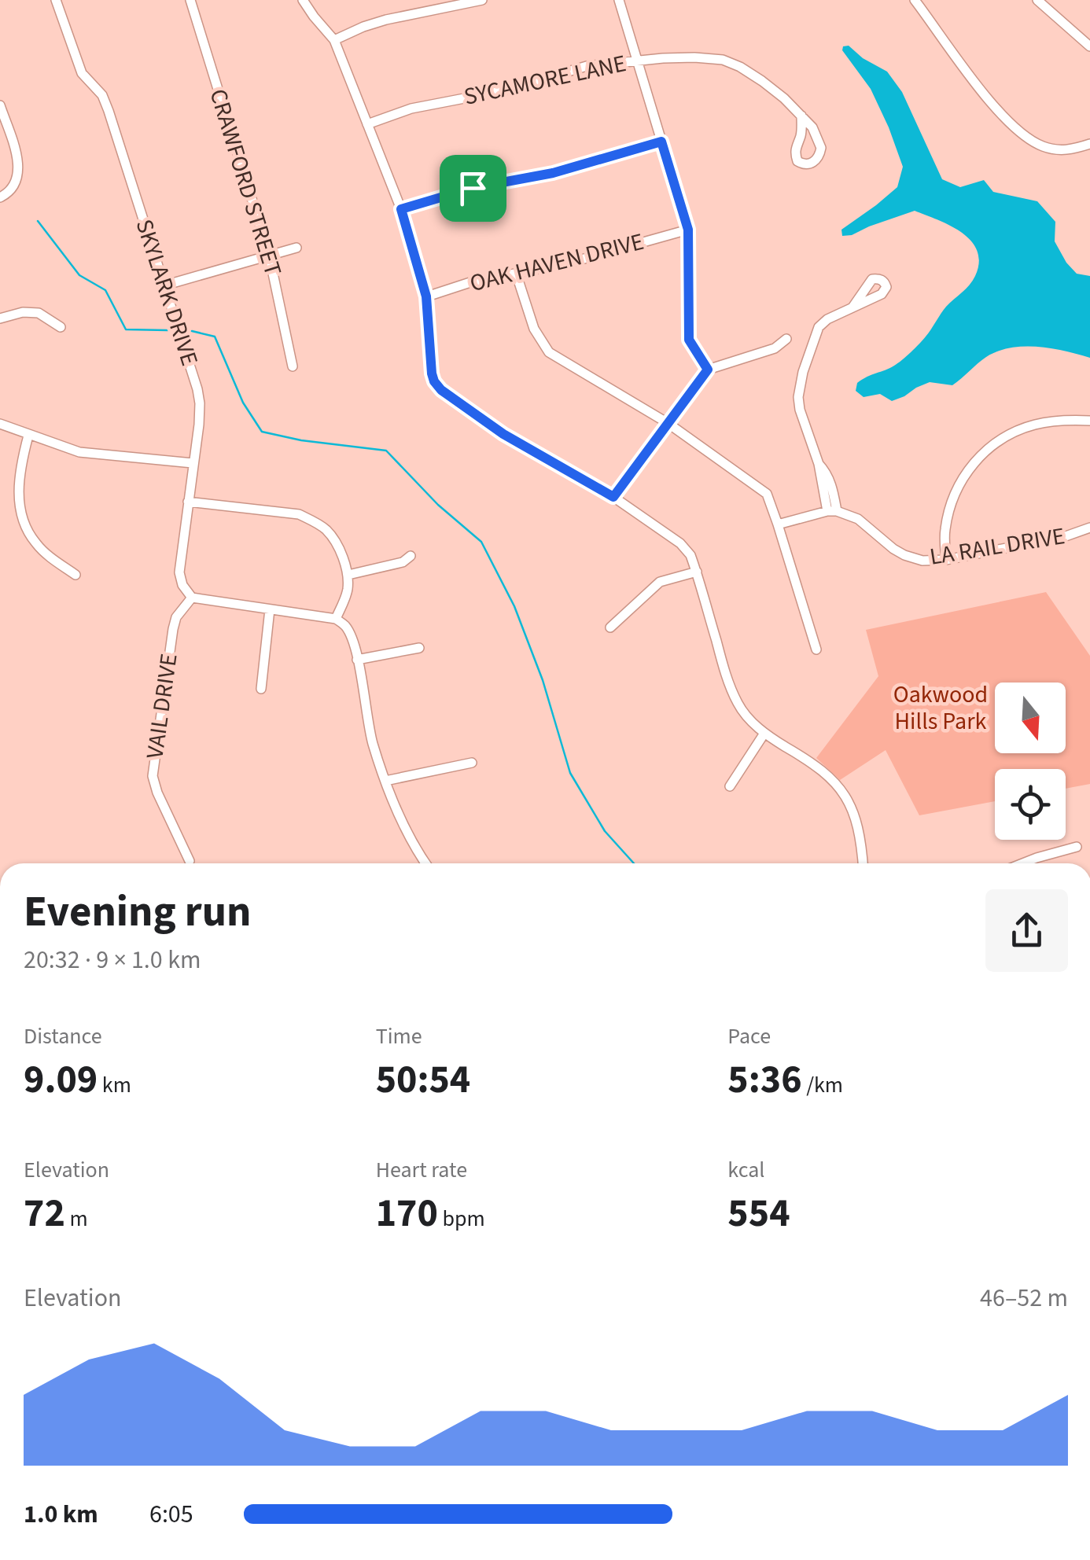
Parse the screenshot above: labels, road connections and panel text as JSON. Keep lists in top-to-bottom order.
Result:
{
  "streets": {
    "street": [
      "SYCAMORE LANE",
      "CRAWFORD STREET",
      "OAK HAVEN DRIVE",
      "SKYLARK DRIVE",
      "LA RAIL DRIVE",
      "VAIL DRIVE"
    ]
  },
  "crossings": [
    ["SKYLARK DRIVE", "VAIL DRIVE"]
  ],
  "parks": ["Oakwood Hills Park"],
  "north": "bottom",
  "page": {
    "heading": ["Evening run", "20:32 · 9 × 1.0 km"],
    "stats": [
      ["Distance", "9.09 km"],
      ["Time", "50:54"],
      ["Pace", "5:36 /km"],
      ["Elevation", "72 m"],
      ["Heart rate", "170 bpm"],
      ["kcal", "554"]
    ],
    "chart": ["Elevation", "46–52 m"],
    "list": [
      {
        "name": "1.0 km",
        "note": "6:05"
      }
    ]
  }
}
